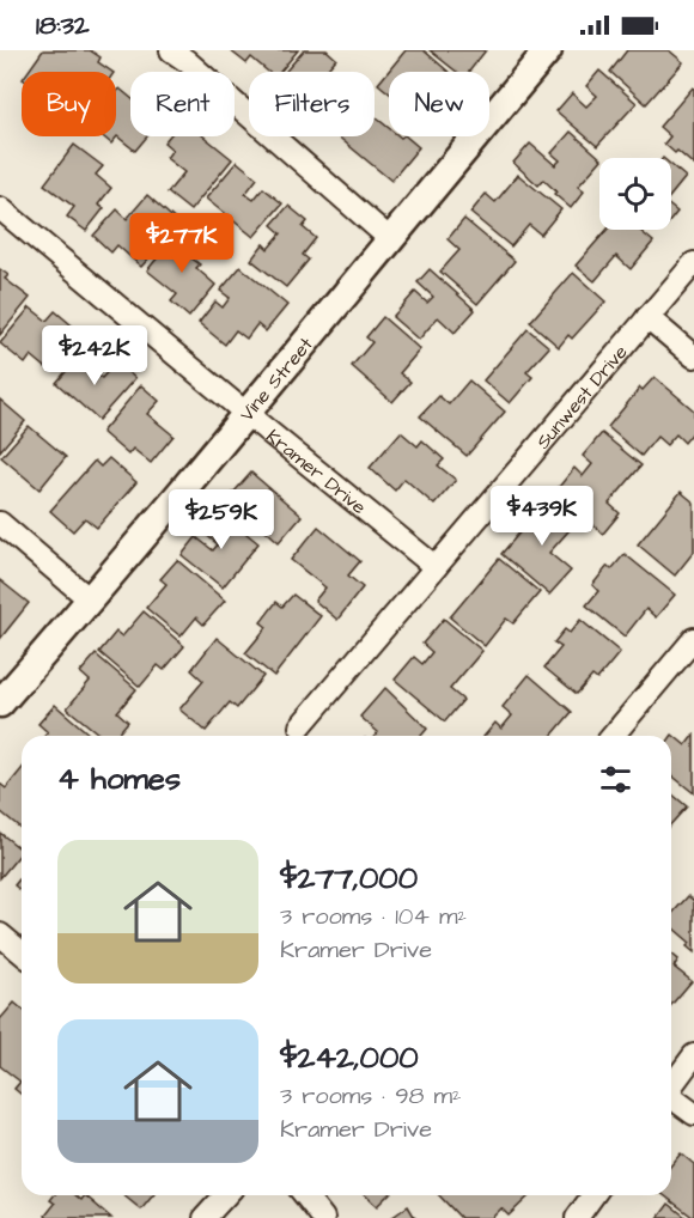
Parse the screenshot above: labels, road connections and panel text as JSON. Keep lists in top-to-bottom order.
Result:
{
  "streets": {
    "street": ["Vine Street", "Sunwest Drive", "Kramer Drive"]
  },
  "crossings": [
    ["Vine Street", "Kramer Drive"],
    ["Sunwest Drive", "Kramer Drive"]
  ],
  "page": {
    "status": "18:32",
    "chip": [
      "Buy",
      "Rent",
      "Filters",
      "New"
    ],
    "price": [
      "$277K",
      "$242K",
      "$439K",
      "$259K"
    ],
    "heading": "4 homes",
    "list": [
      {
        "name": "$277,000",
        "note": "3 rooms · 104 m² · Kramer Drive"
      },
      {
        "name": "$242,000",
        "note": "3 rooms · 98 m² · Kramer Drive"
      }
    ]
  }
}
